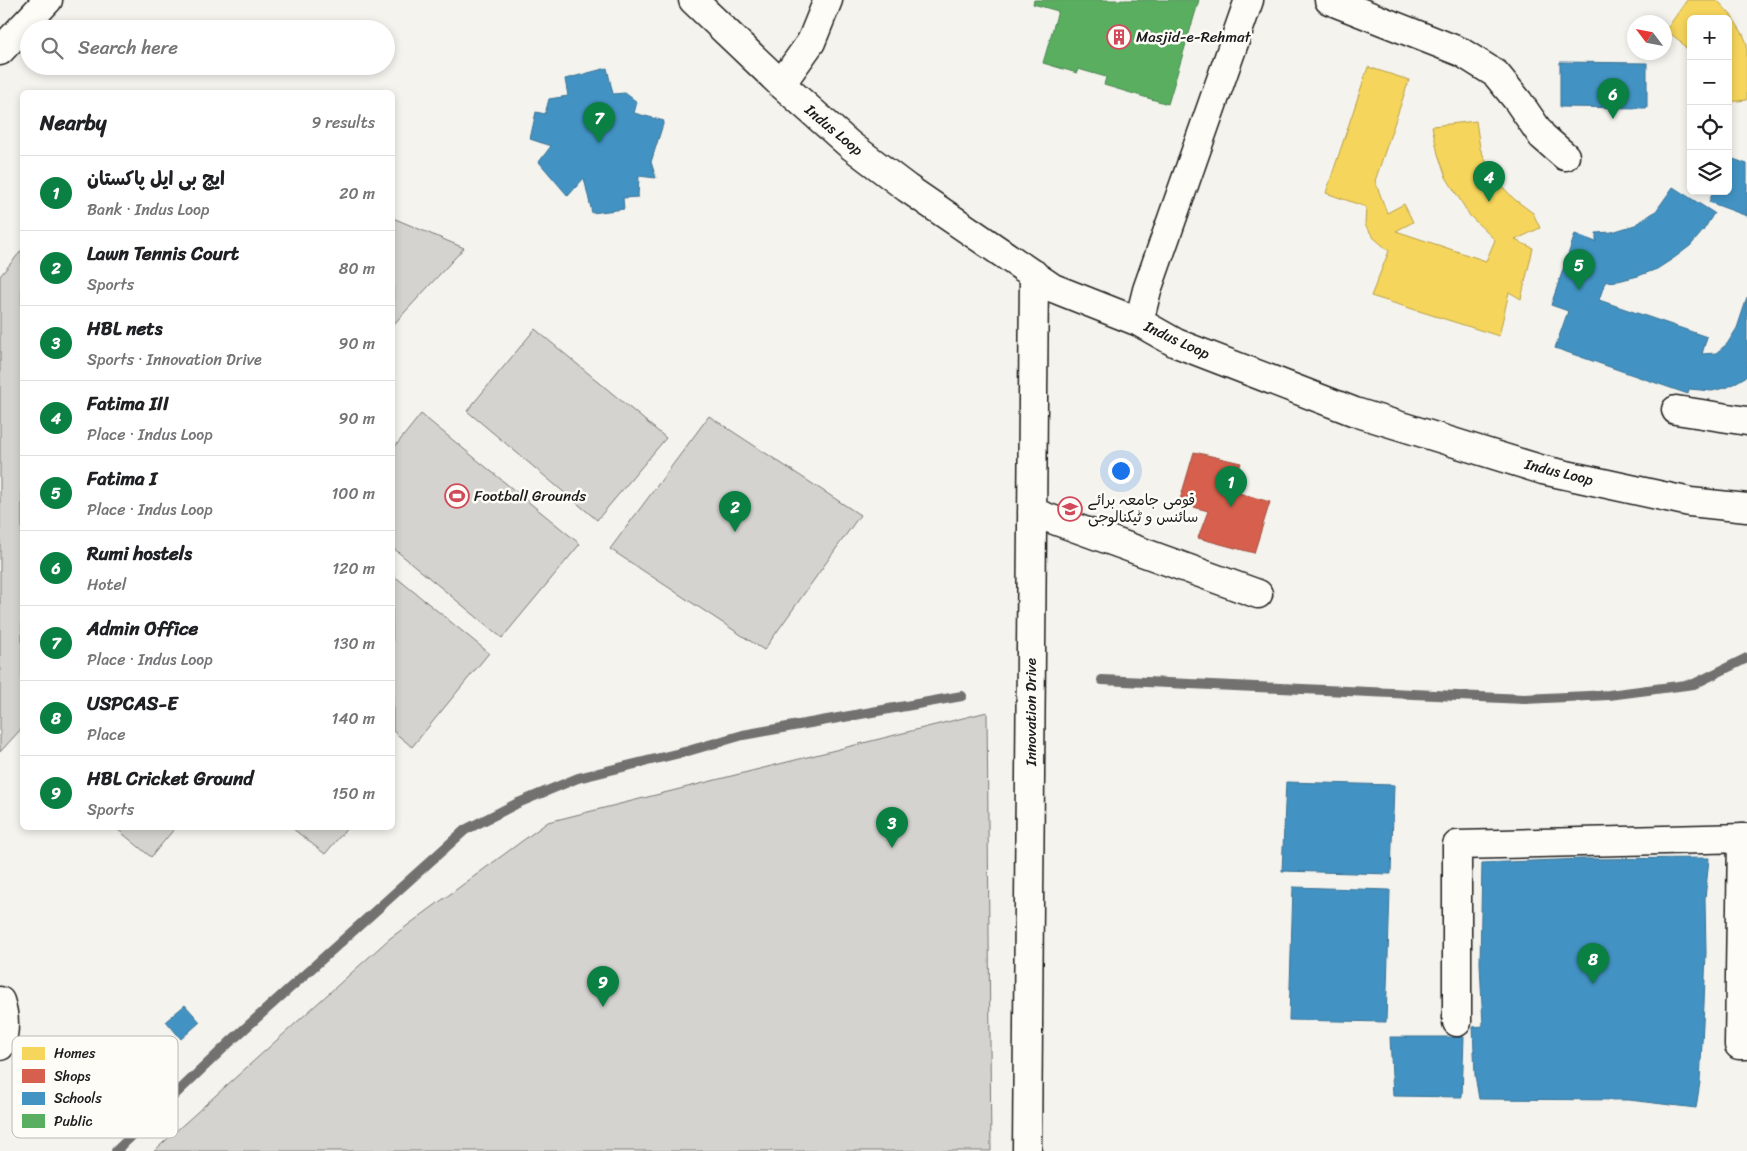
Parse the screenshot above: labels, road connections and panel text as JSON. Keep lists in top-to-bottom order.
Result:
{
  "streets": {
    "street": ["Indus Loop", "Innovation Drive"]
  },
  "crossings": [
    ["Indus Loop", "Innovation Drive"]
  ],
  "places": {
    "building": ["Masjid-e-Rehmat"],
    "sports": ["Football Grounds"],
    "school or university": ["قومی جامعہ برائے سائنس و ٹیکنالوجی"]
  },
  "legend": [
    "Homes",
    "Shops",
    "Schools",
    "Public"
  ],
  "north": "top left",
  "page": {
    "map_buttons": ["+", "−"],
    "search": "Search here",
    "pins": [
      "6",
      "7",
      "4",
      "5",
      "1",
      "2",
      "3",
      "8",
      "9"
    ],
    "heading": ["Nearby", "9 results"],
    "list": [
      {
        "mark": "1",
        "name": "ایچ بی ایل پاکستان",
        "note": "Bank · Indus Loop",
        "value": "20 m"
      },
      {
        "mark": "2",
        "name": "Lawn Tennis Court",
        "note": "Sports",
        "value": "80 m"
      },
      {
        "mark": "3",
        "name": "HBL nets",
        "note": "Sports · Innovation Drive",
        "value": "90 m"
      },
      {
        "mark": "4",
        "name": "Fatima III",
        "note": "Place · Indus Loop",
        "value": "90 m"
      },
      {
        "mark": "5",
        "name": "Fatima I",
        "note": "Place · Indus Loop",
        "value": "100 m"
      },
      {
        "mark": "6",
        "name": "Rumi hostels",
        "note": "Hotel",
        "value": "120 m"
      },
      {
        "mark": "7",
        "name": "Admin Office",
        "note": "Place · Indus Loop",
        "value": "130 m"
      },
      {
        "mark": "8",
        "name": "USPCAS-E",
        "note": "Place",
        "value": "140 m"
      },
      {
        "mark": "9",
        "name": "HBL Cricket Ground",
        "note": "Sports",
        "value": "150 m"
      }
    ]
  }
}
